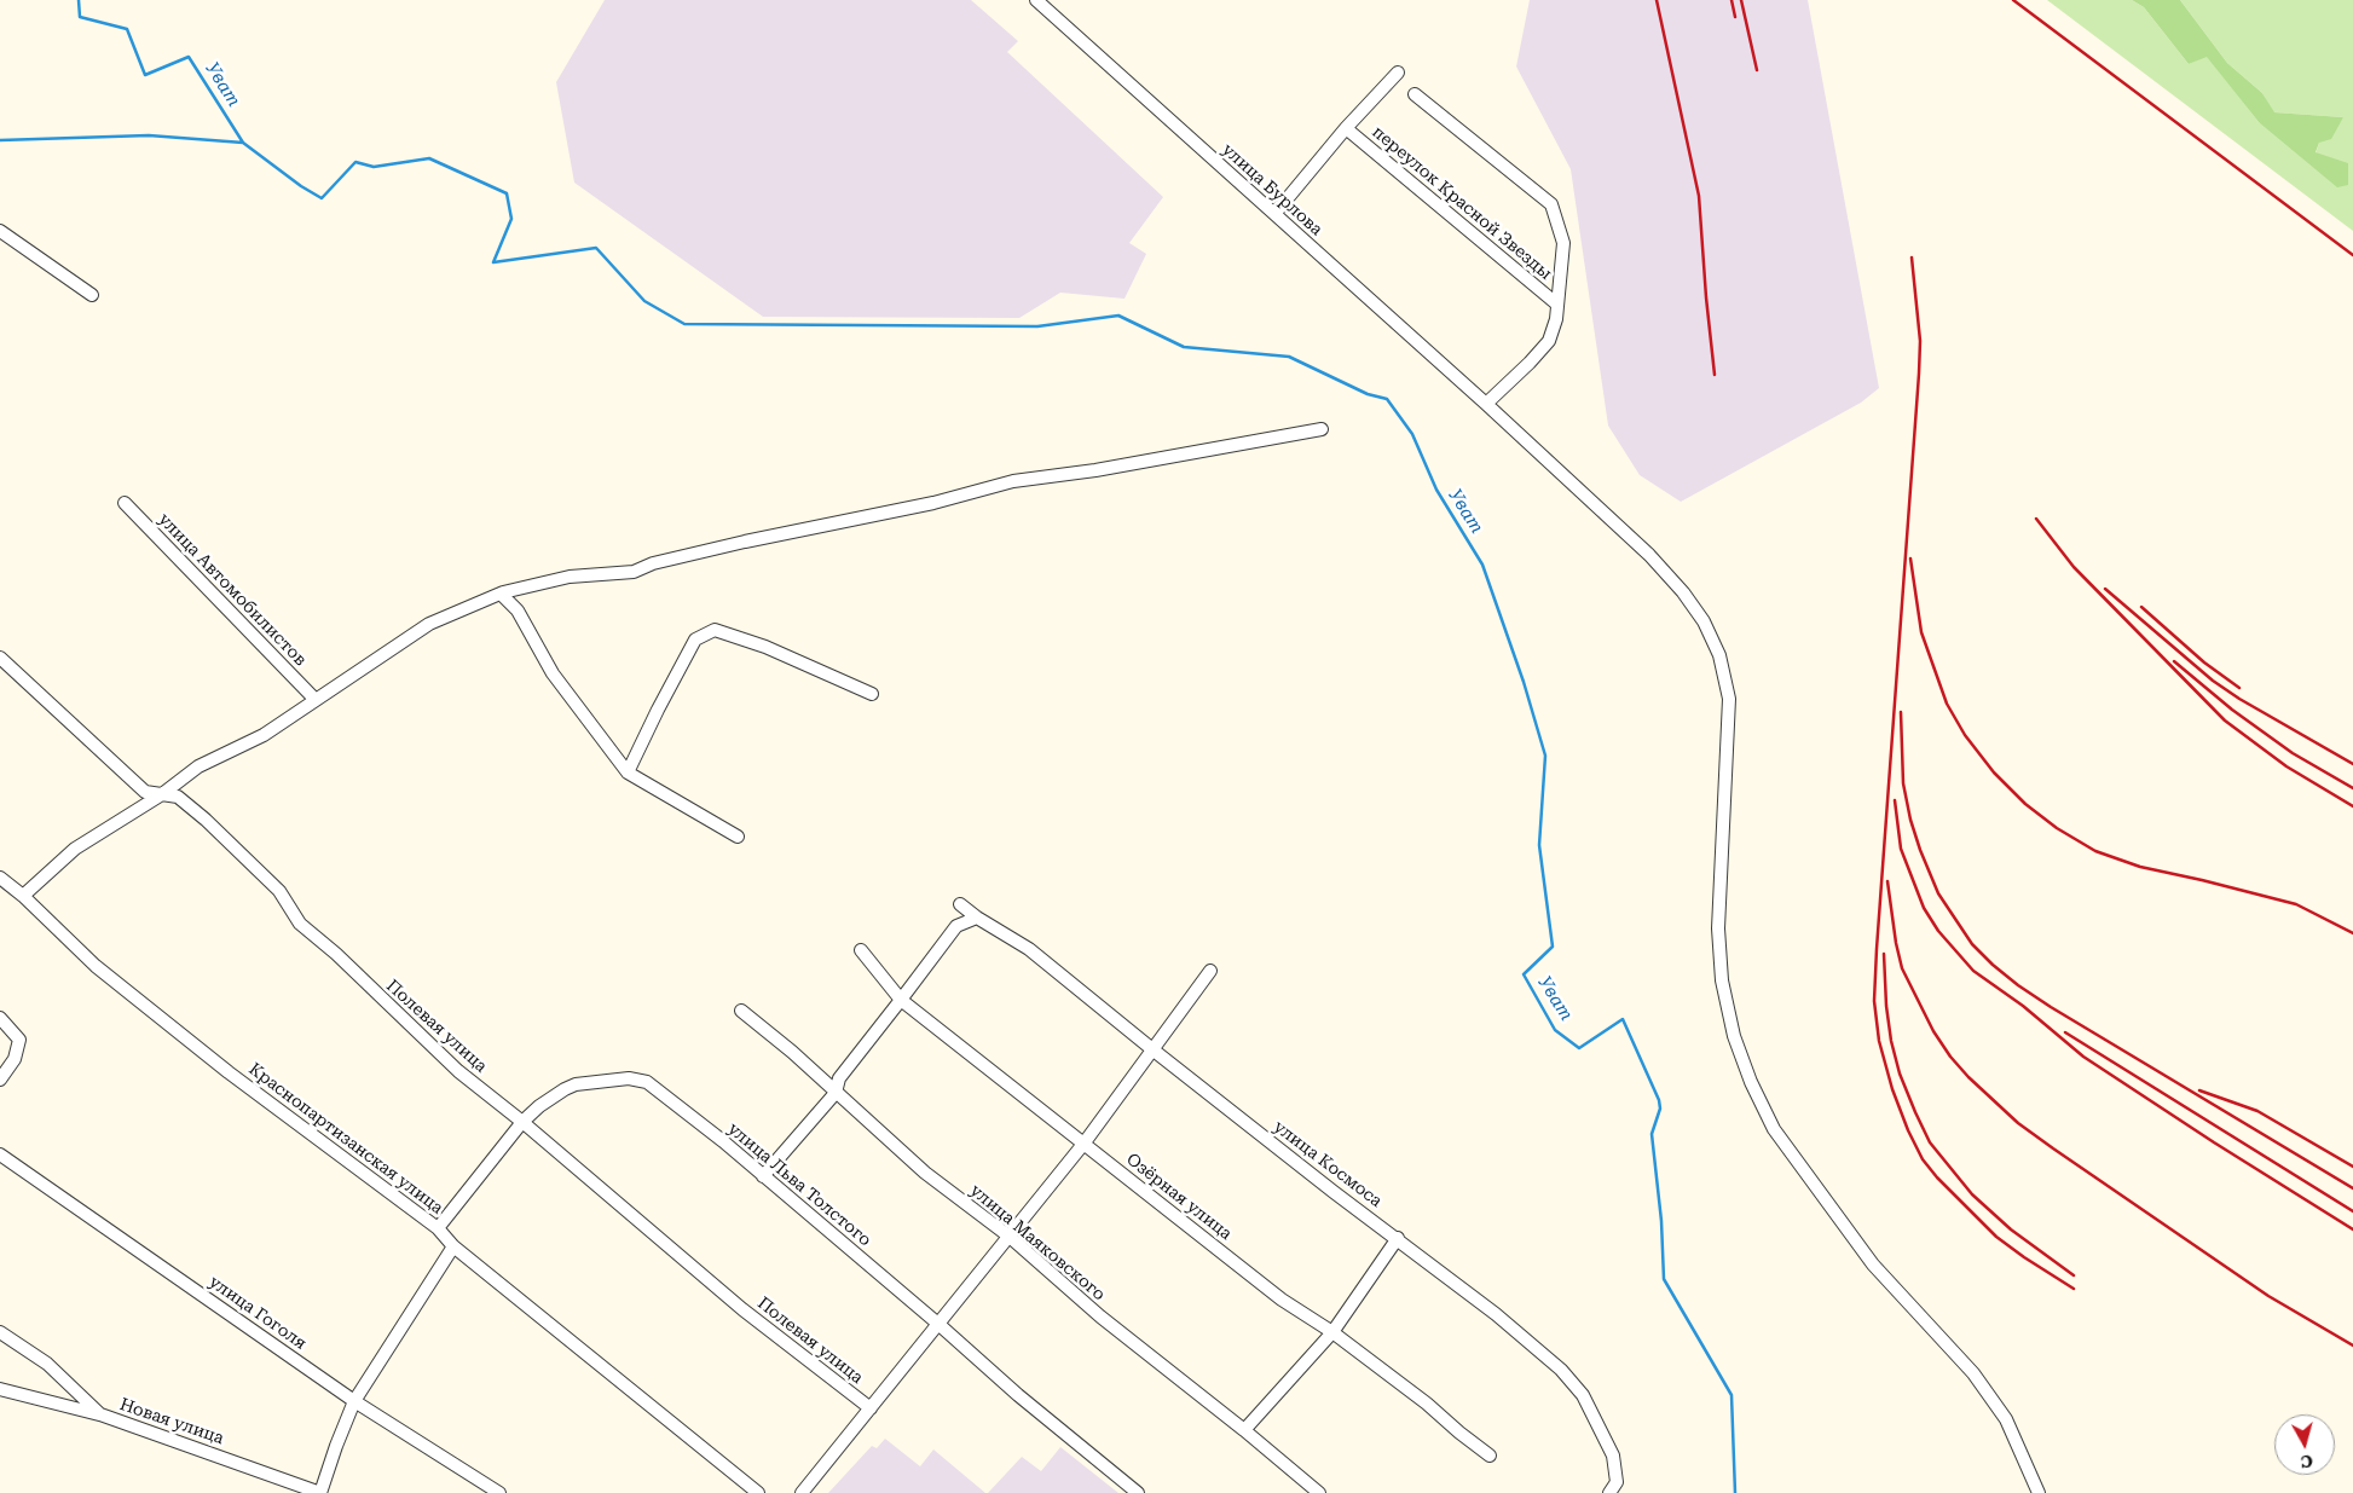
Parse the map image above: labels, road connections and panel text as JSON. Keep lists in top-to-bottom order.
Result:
{
  "streets": {
    "street": [
      "улица Бурлова",
      "переулок Красной Звезды",
      "улица Автомобилистов",
      "Полевая улица",
      "Краснопартизанская улица",
      "улица Космоса",
      "улица Льва Толстого",
      "Озёрная улица",
      "улица Маяковского",
      "улица Гоголя",
      "Новая улица"
    ]
  },
  "crossings": [
    ["Полевая улица", "улица Льва Толстого"],
    ["Краснопартизанская улица", "улица Льва Толстого"]
  ],
  "water": ["Уват"],
  "north": "bottom"
}
